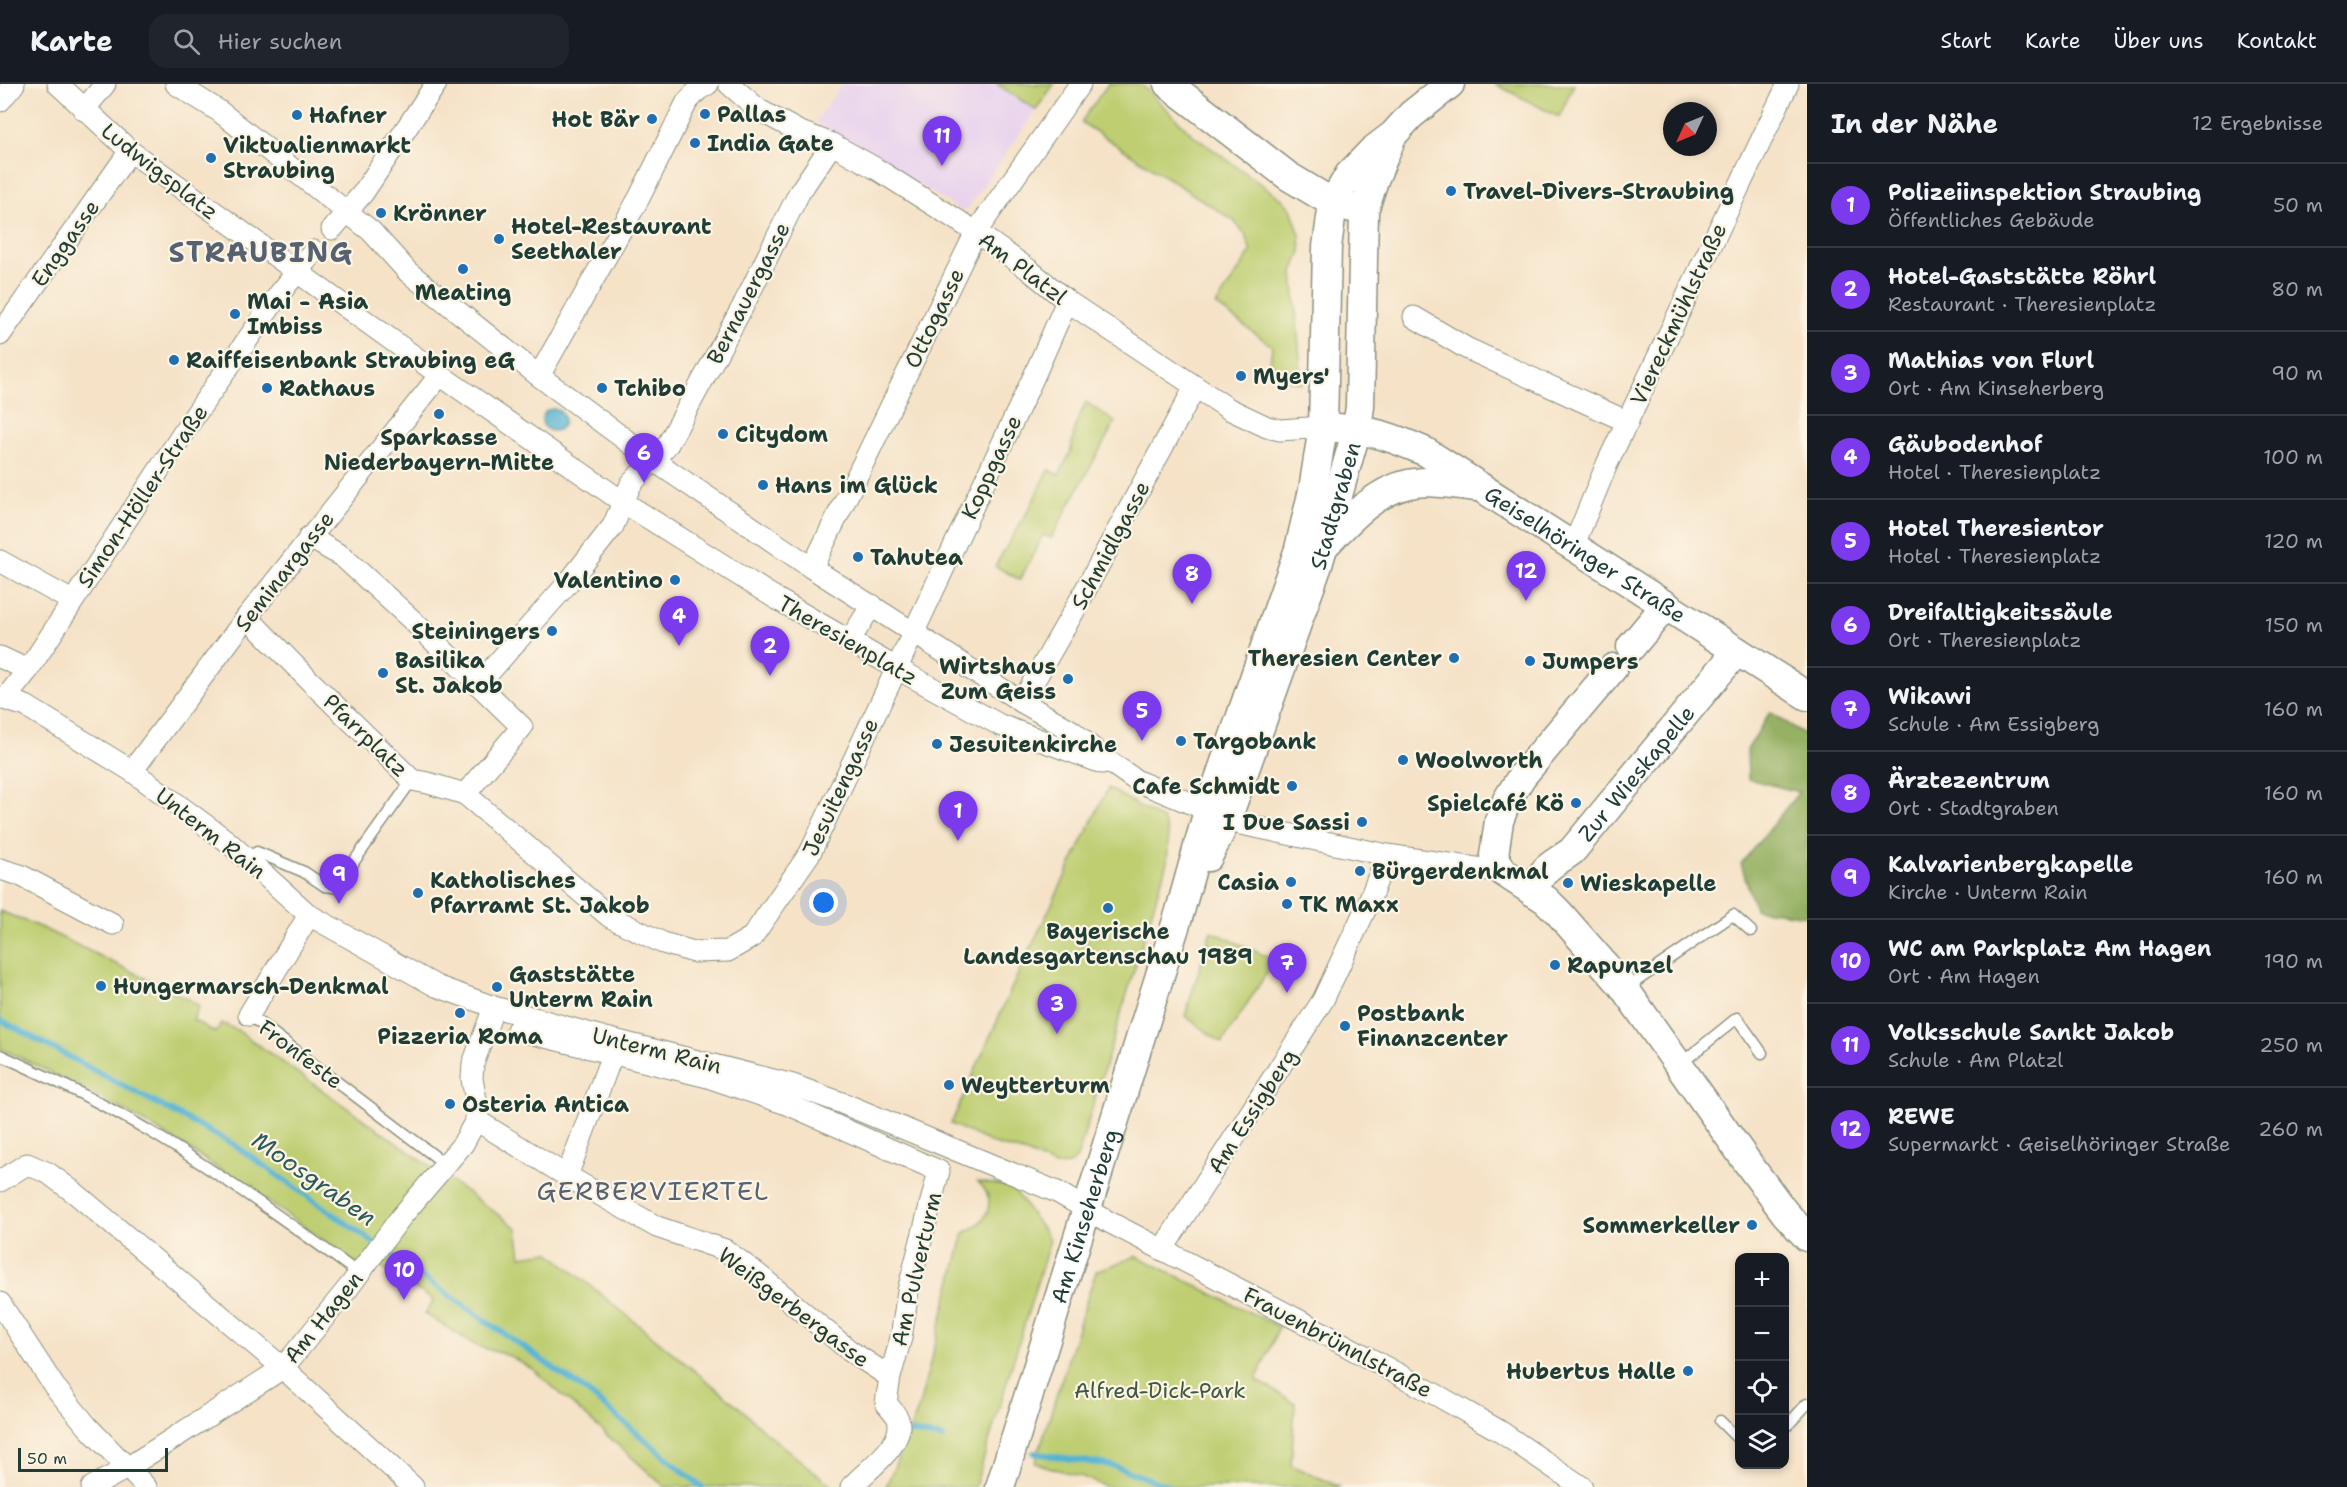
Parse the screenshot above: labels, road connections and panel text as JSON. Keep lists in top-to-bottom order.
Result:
{
  "streets": {
    "main road": [
      "Stadtgraben",
      "Geiselhöringer Straße",
      "Zur Wieskapelle",
      "Am Kinseherberg"
    ],
    "street": [
      "Ludwigsplatz",
      "Enggasse",
      "Am Platzl",
      "Bernauergasse",
      "Viereckmühlstraße",
      "Ottogasse",
      "Koppgasse",
      "Simon-Höller-Straße",
      "Schmidlgasse",
      "Seminargasse",
      "Theresienplatz",
      "Pfarrplatz",
      "Jesuitengasse",
      "Unterm Rain",
      "Fronfeste",
      "Am Essigberg",
      "Am Pulverturm",
      "Weißgerbergasse",
      "Am Hagen",
      "Frauenbrünnlstraße"
    ]
  },
  "crossings": [
    ["Ludwigsplatz", "Enggasse"],
    ["Ludwigsplatz", "Simon-Höller-Straße"],
    ["Ludwigsplatz", "Theresienplatz"],
    ["Am Platzl", "Bernauergasse"],
    ["Am Platzl", "Ottogasse"],
    ["Am Platzl", "Koppgasse"],
    ["Am Platzl", "Stadtgraben"],
    ["Am Platzl", "Schmidlgasse"],
    ["Am Platzl", "Geiselhöringer Straße"],
    ["Bernauergasse", "Theresienplatz"],
    ["Viereckmühlstraße", "Geiselhöringer Straße"],
    ["Ottogasse", "Theresienplatz"],
    ["Koppgasse", "Theresienplatz"],
    ["Koppgasse", "Jesuitengasse"],
    ["Simon-Höller-Straße", "Theresienplatz"],
    ["Simon-Höller-Straße", "Unterm Rain"],
    ["Stadtgraben", "Geiselhöringer Straße"],
    ["Stadtgraben", "Theresienplatz"],
    ["Stadtgraben", "Am Kinseherberg"],
    ["Schmidlgasse", "Theresienplatz"],
    ["Geiselhöringer Straße", "Zur Wieskapelle"],
    ["Seminargasse", "Theresienplatz"],
    ["Seminargasse", "Pfarrplatz"],
    ["Seminargasse", "Unterm Rain"],
    ["Theresienplatz", "Jesuitengasse"],
    ["Theresienplatz", "Am Essigberg"],
    ["Theresienplatz", "Am Kinseherberg"],
    ["Pfarrplatz", "Jesuitengasse"],
    ["Unterm Rain", "Fronfeste"],
    ["Unterm Rain", "Am Kinseherberg"],
    ["Unterm Rain", "Am Pulverturm"],
    ["Unterm Rain", "Frauenbrünnlstraße"],
    ["Fronfeste", "Am Hagen"],
    ["Am Essigberg", "Frauenbrünnlstraße"],
    ["Am Kinseherberg", "Frauenbrünnlstraße"],
    ["Am Pulverturm", "Weißgerbergasse"],
    ["Weißgerbergasse", "Am Hagen"]
  ],
  "districts": ["STRAUBING", "GERBERVIERTEL"],
  "water": ["Moosgraben"],
  "parks": ["Alfred-Dick-Park"],
  "places": [
    "Pallas",
    "Hafner",
    "Hot Bär",
    "India Gate",
    "Viktualienmarkt Straubing",
    "Travel-Divers-Straubing",
    "Krönner",
    "Hotel-Restaurant Seethaler",
    "Meating",
    "Mai - Asia Imbiss",
    "Raiffeisenbank Straubing eG",
    "Myers'",
    "Rathaus",
    "Tchibo",
    "Sparkasse Niederbayern-Mitte",
    "Citydom",
    "Hans im Glück",
    "Tahutea",
    "Valentino",
    "Steiningers",
    "Theresien Center",
    "Jumpers",
    "Basilika St. Jakob",
    "Wirtshaus Zum Geiss",
    "Targobank",
    "Jesuitenkirche",
    "Woolworth",
    "Cafe Schmidt",
    "Spielcafé Kö",
    "I Due Sassi",
    "Bürgerdenkmal",
    "Casia",
    "Wieskapelle",
    "Katholisches Pfarramt St. Jakob",
    "TK Maxx",
    "Bayerische Landesgartenschau 1989",
    "Rapunzel",
    "Hungermarsch-Denkmal",
    "Gaststätte Unterm Rain",
    "Pizzeria Roma",
    "Postbank Finanzcenter",
    "Weytterturm",
    "Osteria Antica",
    "Sommerkeller",
    "Hubertus Halle"
  ],
  "scale_bar": "50 m",
  "north": "bottom left",
  "page": {
    "header": "Karte",
    "search": "Hier suchen",
    "nav": [
      "Start",
      "Karte",
      "Über uns",
      "Kontakt"
    ],
    "heading": ["In der Nähe", "12 Ergebnisse"],
    "pins": [
      "11",
      "6",
      "12",
      "8",
      "4",
      "2",
      "5",
      "1",
      "9",
      "7",
      "3",
      "10"
    ],
    "list": [
      {
        "mark": "1",
        "name": "Polizeiinspektion Straubing",
        "note": "Öffentliches Gebäude",
        "value": "50 m"
      },
      {
        "mark": "2",
        "name": "Hotel-Gaststätte Röhrl",
        "note": "Restaurant · Theresienplatz",
        "value": "80 m"
      },
      {
        "mark": "3",
        "name": "Mathias von Flurl",
        "note": "Ort · Am Kinseherberg",
        "value": "90 m"
      },
      {
        "mark": "4",
        "name": "Gäubodenhof",
        "note": "Hotel · Theresienplatz",
        "value": "100 m"
      },
      {
        "mark": "5",
        "name": "Hotel Theresientor",
        "note": "Hotel · Theresienplatz",
        "value": "120 m"
      },
      {
        "mark": "6",
        "name": "Dreifaltigkeitssäule",
        "note": "Ort · Theresienplatz",
        "value": "150 m"
      },
      {
        "mark": "7",
        "name": "Wikawi",
        "note": "Schule · Am Essigberg",
        "value": "160 m"
      },
      {
        "mark": "8",
        "name": "Ärztezentrum",
        "note": "Ort · Stadtgraben",
        "value": "160 m"
      },
      {
        "mark": "9",
        "name": "Kalvarienbergkapelle",
        "note": "Kirche · Unterm Rain",
        "value": "160 m"
      },
      {
        "mark": "10",
        "name": "WC am Parkplatz Am Hagen",
        "note": "Ort · Am Hagen",
        "value": "190 m"
      },
      {
        "mark": "11",
        "name": "Volksschule Sankt Jakob",
        "note": "Schule · Am Platzl",
        "value": "250 m"
      },
      {
        "mark": "12",
        "name": "REWE",
        "note": "Supermarkt · Geiselhöringer Straße",
        "value": "260 m"
      }
    ],
    "map_buttons": ["+", "−"],
    "scale": "50 m"
  }
}
